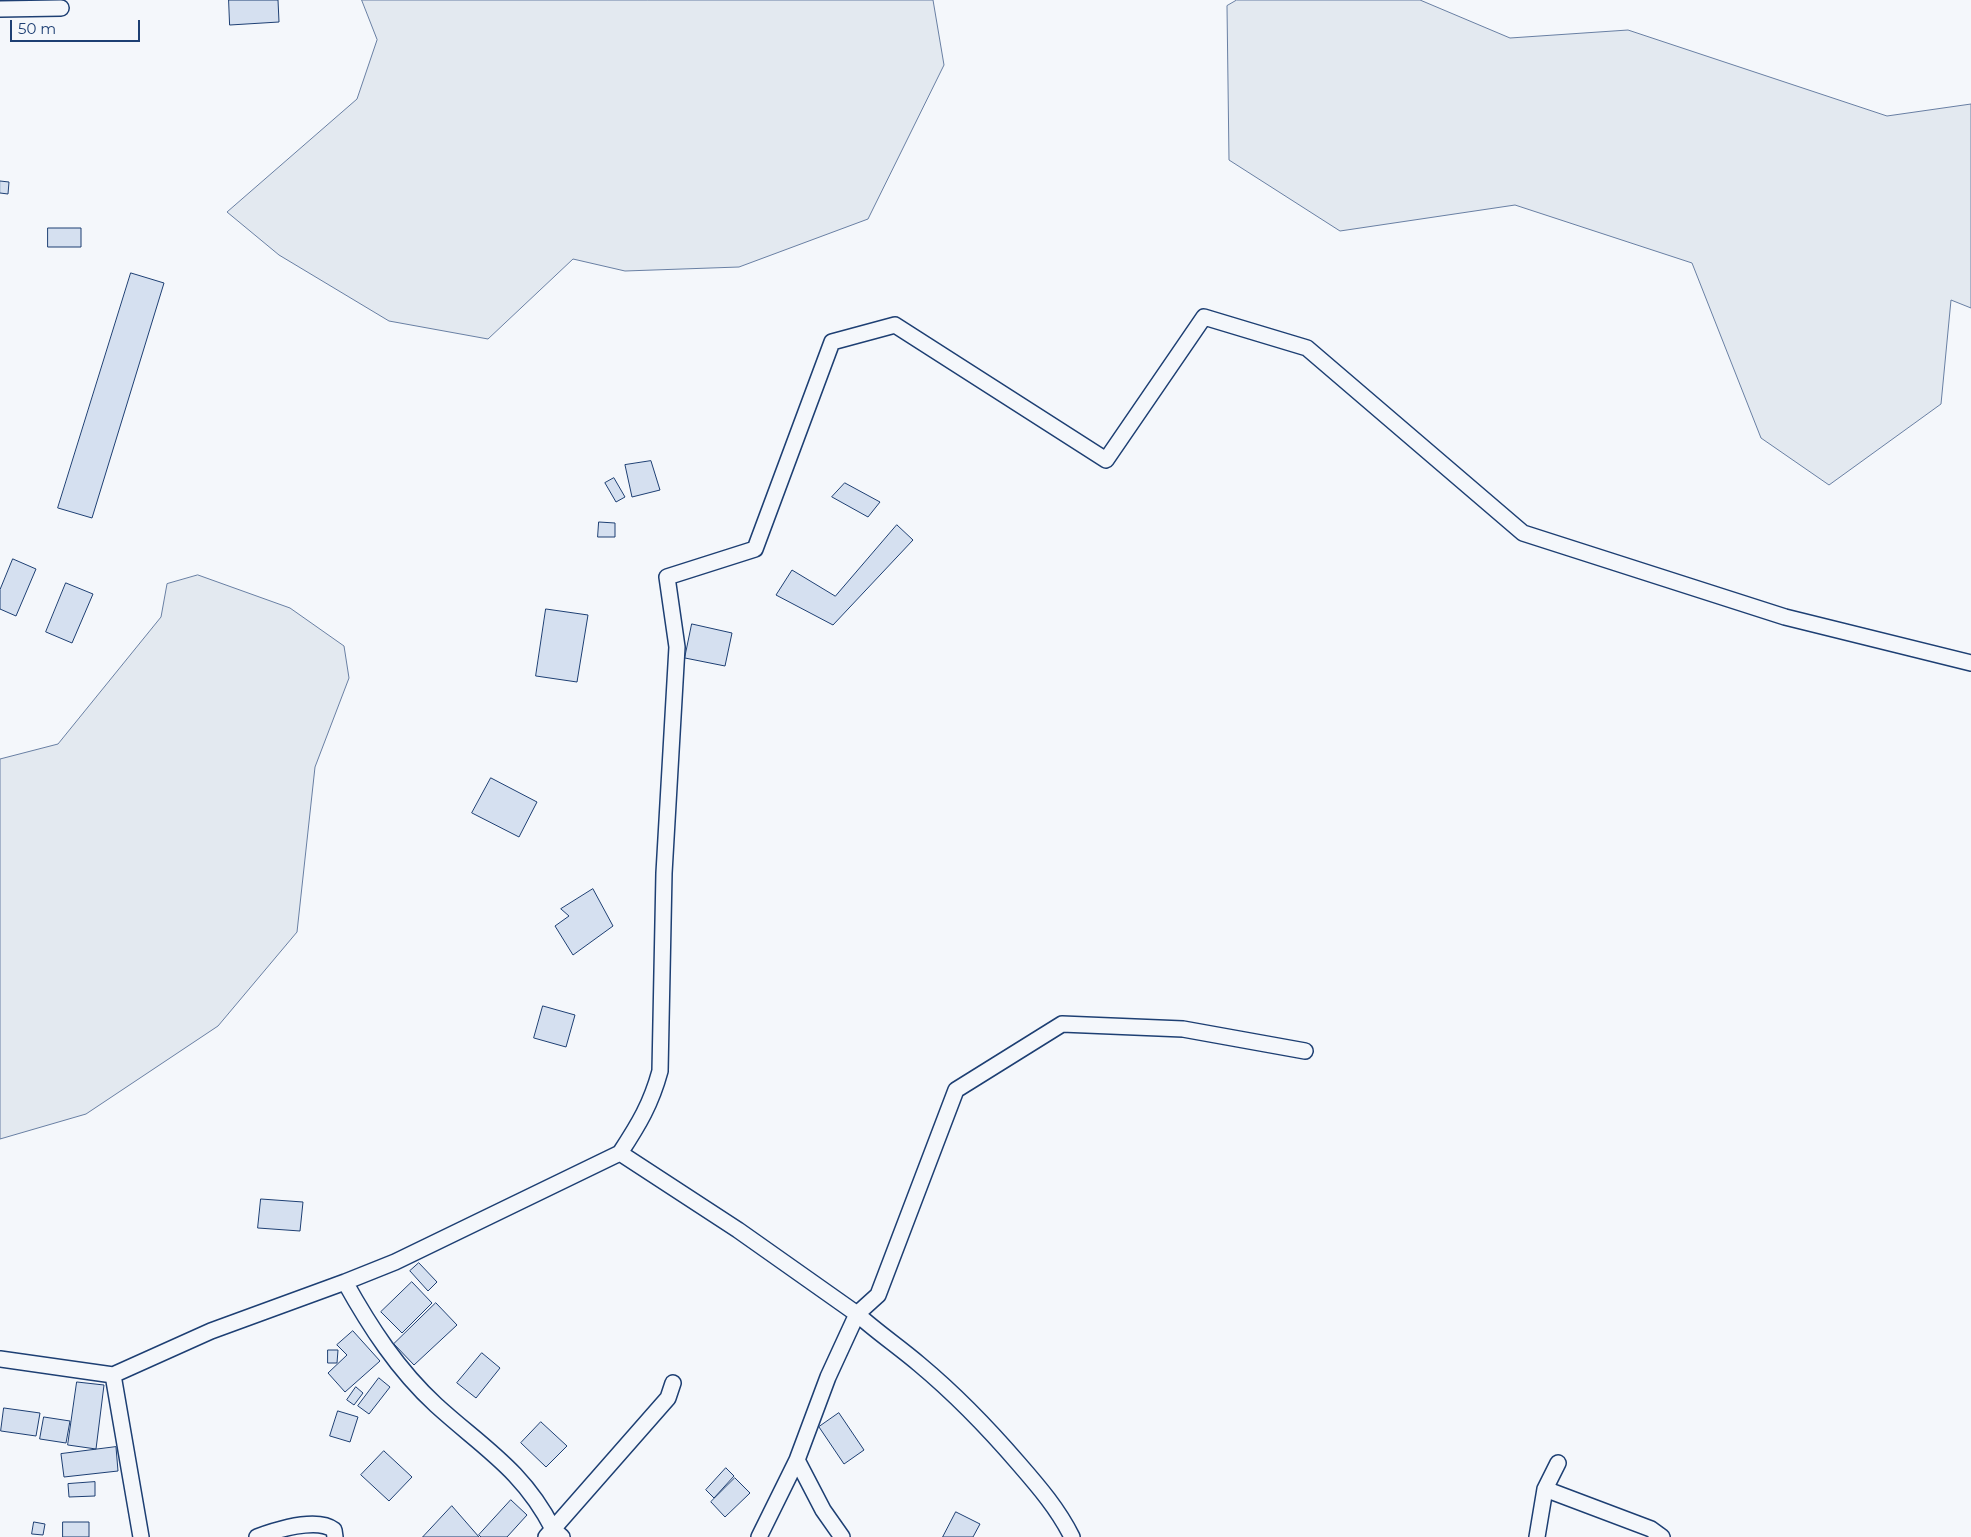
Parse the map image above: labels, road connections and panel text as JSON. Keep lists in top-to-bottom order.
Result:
{
  "scale_bar": "50 m"
}
